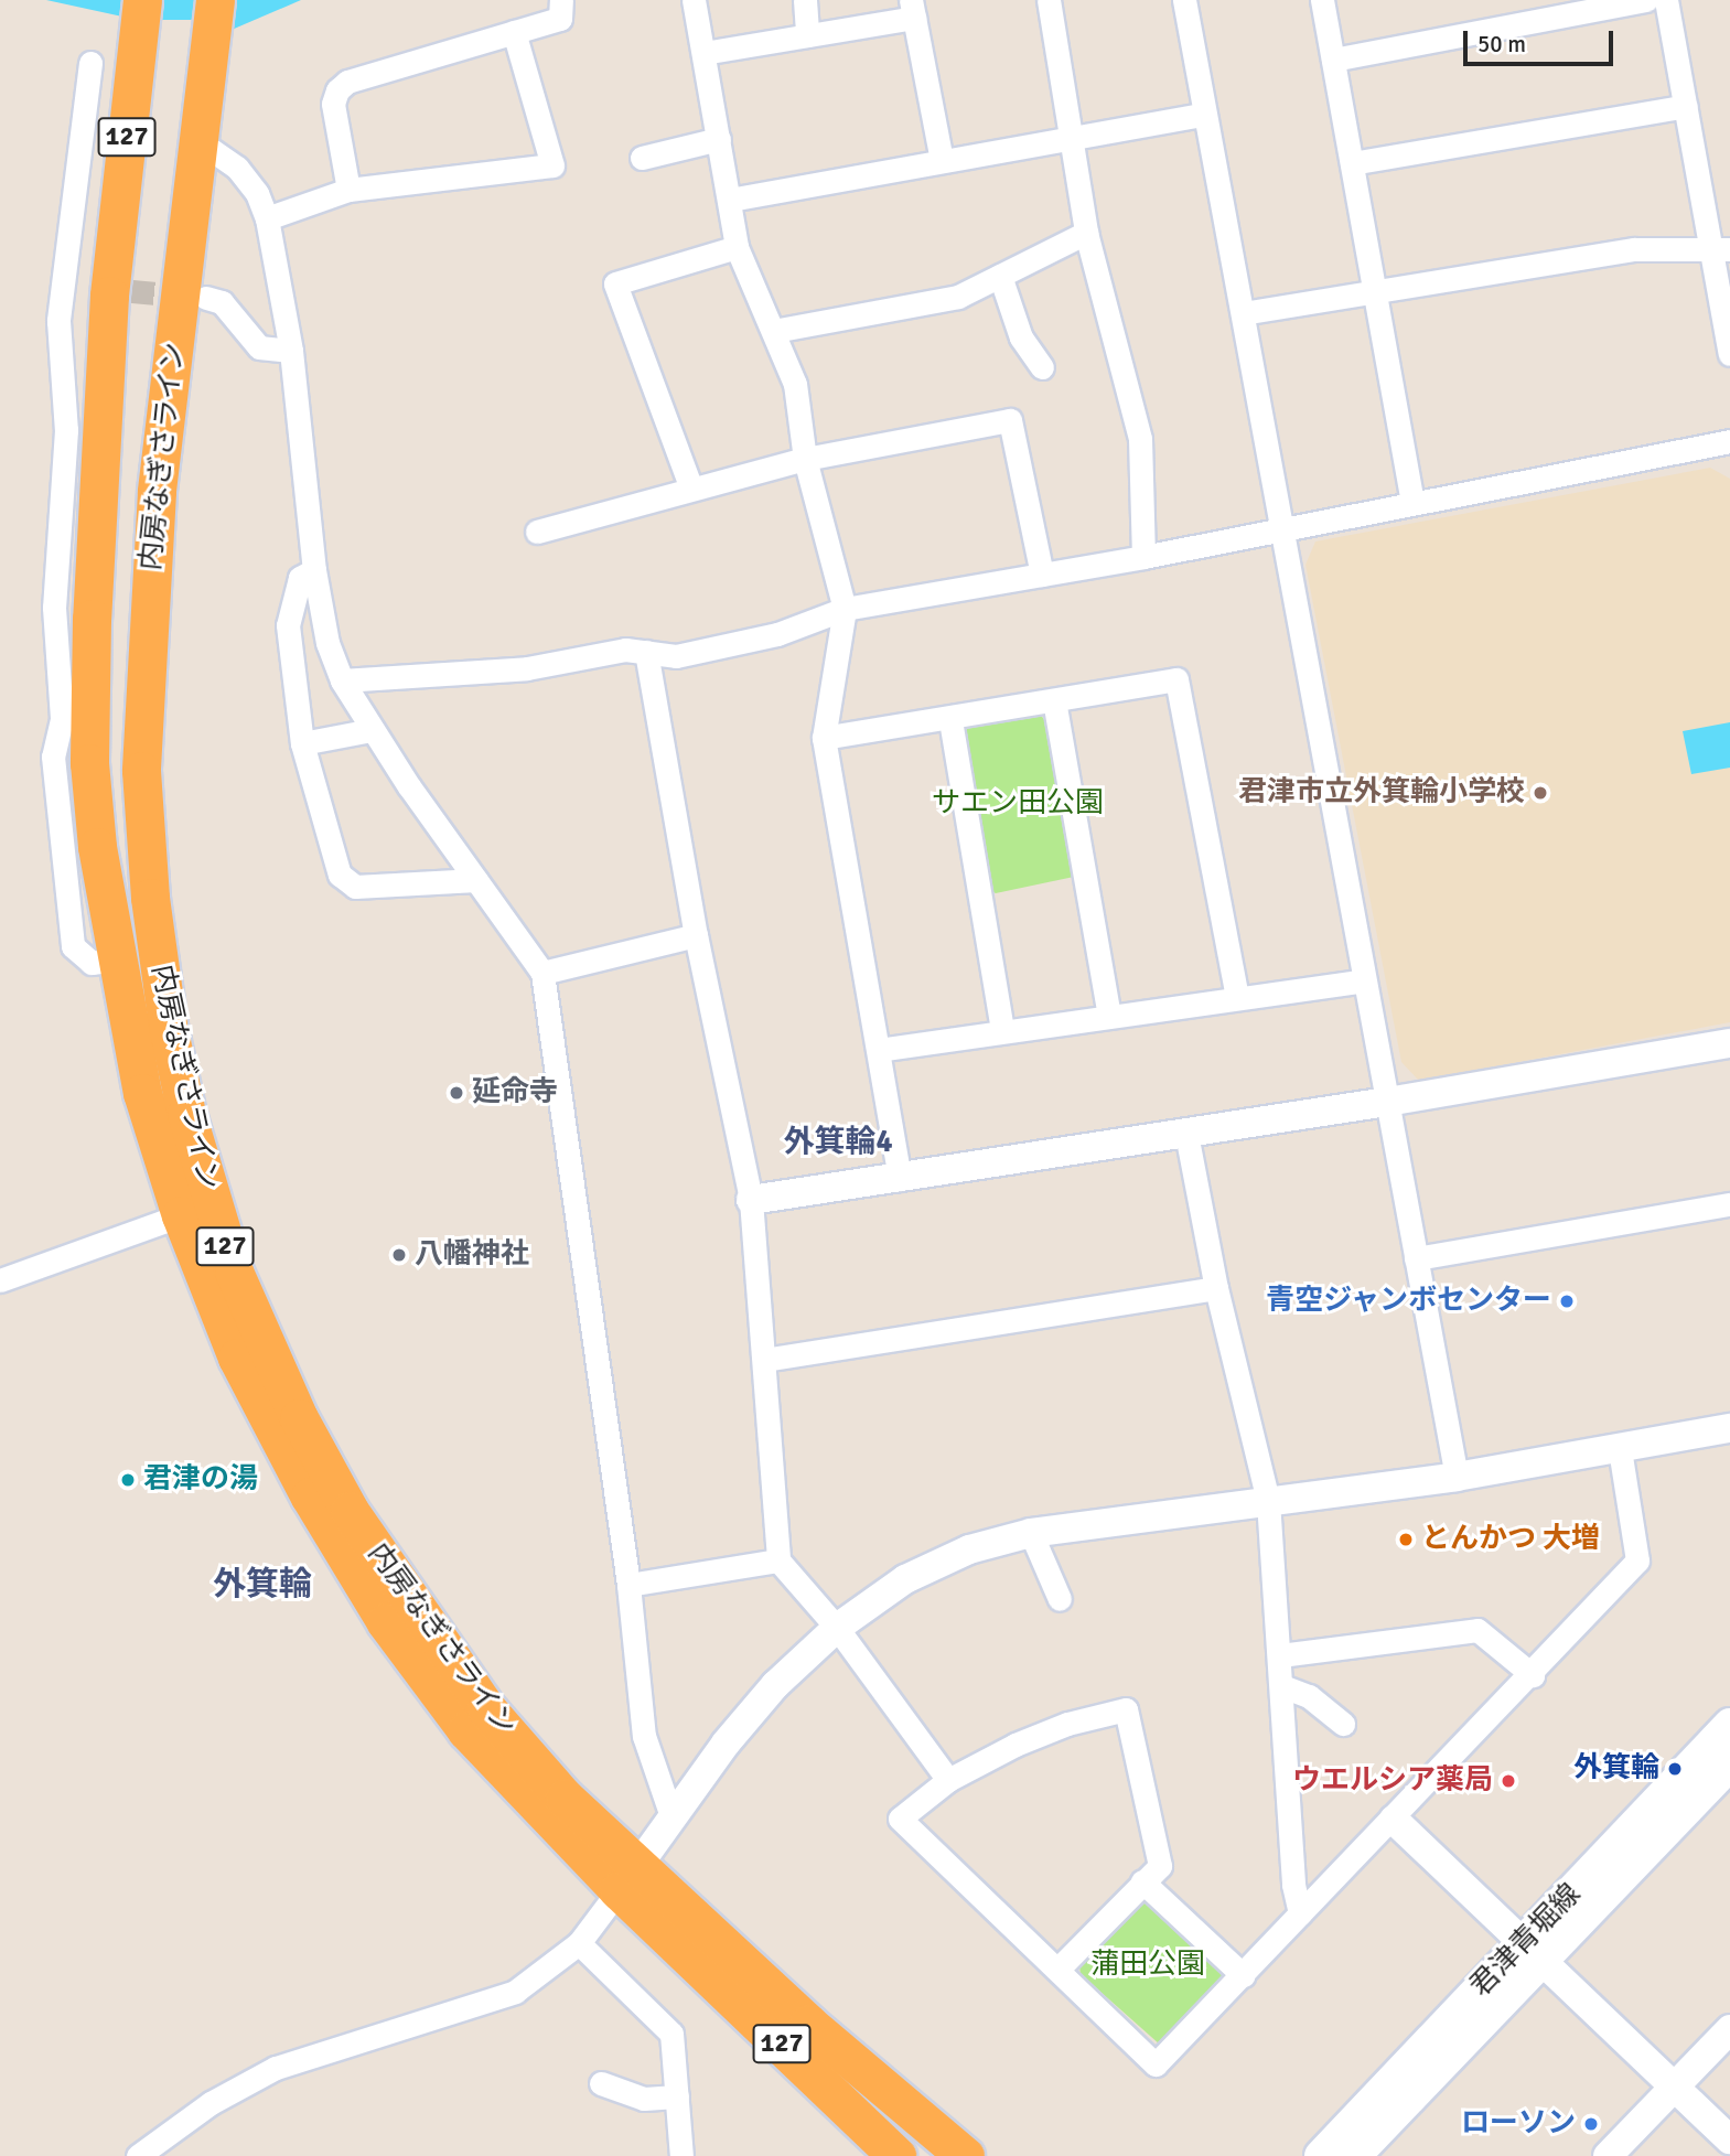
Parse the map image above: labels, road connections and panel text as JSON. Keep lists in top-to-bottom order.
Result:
{
  "streets": {
    "highway": ["127", "内房なぎさライン"],
    "main road": ["君津青堀線"]
  },
  "districts": ["外箕輪4", "外箕輪"],
  "parks": ["サエン田公園", "蒲田公園"],
  "places": [
    "君津市立外箕輪小学校",
    "延命寺",
    "八幡神社",
    "青空ジャンボセンター",
    "君津の湯",
    "とんかつ 大増",
    "外箕輪",
    "ウエルシア薬局",
    "ローソン"
  ],
  "scale_bar": "50 m"
}
